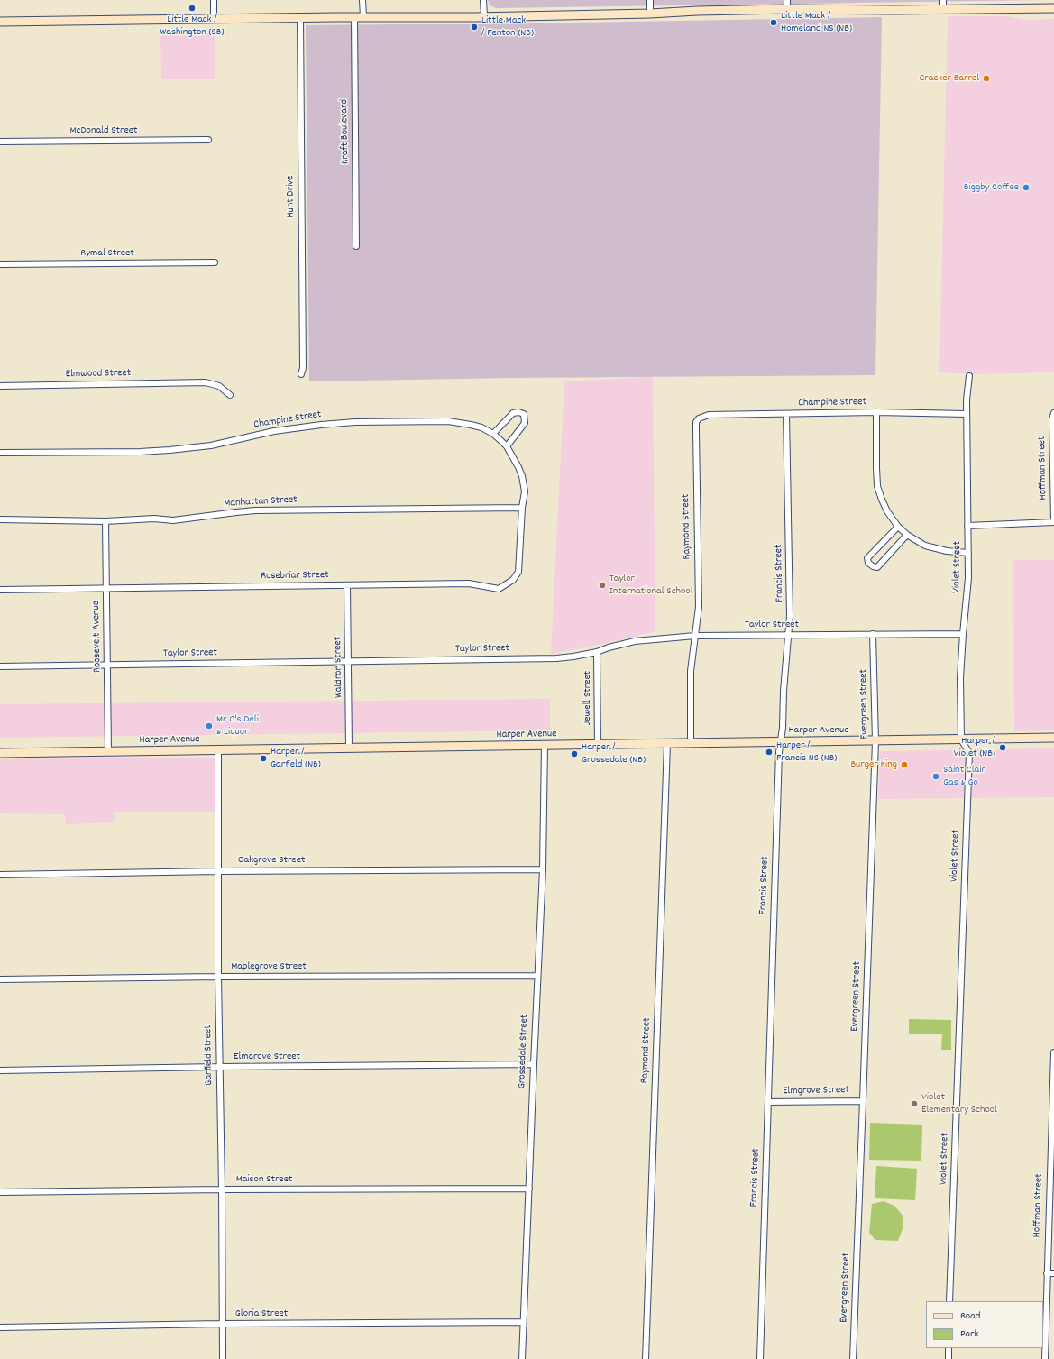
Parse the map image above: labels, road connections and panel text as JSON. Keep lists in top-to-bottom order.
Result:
{
  "streets": {
    "main road": ["Harper Avenue"],
    "street": [
      "McDonald Street",
      "Kraft Boulevard",
      "Hunt Drive",
      "Rymal Street",
      "Elmwood Street",
      "Champine Street",
      "Hoffman Street",
      "Manhattan Street",
      "Raymond Street",
      "Violet Street",
      "Francis Street",
      "Rosebriar Street",
      "Taylor Street",
      "Roosevelt Avenue",
      "Waldron Street",
      "Jewell Street",
      "Evergreen Street",
      "Oakgrove Street",
      "Maplegrove Street",
      "Grossedale Street",
      "Garfield Street",
      "Elmgrove Street",
      "Maison Street",
      "Gloria Street"
    ]
  },
  "crossings": [
    ["Champine Street", "Manhattan Street"],
    ["Champine Street", "Raymond Street"],
    ["Champine Street", "Violet Street"],
    ["Champine Street", "Francis Street"],
    ["Champine Street", "Rosebriar Street"],
    ["Manhattan Street", "Rosebriar Street"],
    ["Manhattan Street", "Roosevelt Avenue"],
    ["Raymond Street", "Taylor Street"],
    ["Raymond Street", "Harper Avenue"],
    ["Violet Street", "Taylor Street"],
    ["Violet Street", "Harper Avenue"],
    ["Francis Street", "Taylor Street"],
    ["Francis Street", "Harper Avenue"],
    ["Francis Street", "Elmgrove Street"],
    ["Rosebriar Street", "Roosevelt Avenue"],
    ["Rosebriar Street", "Waldron Street"],
    ["Taylor Street", "Roosevelt Avenue"],
    ["Taylor Street", "Waldron Street"],
    ["Taylor Street", "Jewell Street"],
    ["Taylor Street", "Evergreen Street"],
    ["Roosevelt Avenue", "Harper Avenue"],
    ["Waldron Street", "Harper Avenue"],
    ["Jewell Street", "Harper Avenue"],
    ["Evergreen Street", "Harper Avenue"],
    ["Evergreen Street", "Elmgrove Street"],
    ["Harper Avenue", "Grossedale Street"],
    ["Harper Avenue", "Garfield Street"],
    ["Oakgrove Street", "Grossedale Street"],
    ["Oakgrove Street", "Garfield Street"],
    ["Maplegrove Street", "Grossedale Street"],
    ["Maplegrove Street", "Garfield Street"],
    ["Grossedale Street", "Elmgrove Street"],
    ["Grossedale Street", "Maison Street"],
    ["Grossedale Street", "Gloria Street"],
    ["Garfield Street", "Elmgrove Street"],
    ["Garfield Street", "Maison Street"],
    ["Garfield Street", "Gloria Street"]
  ],
  "places": [
    "Little Mack / Washington (SB)",
    "Little Mack / Homeland NS (NB)",
    "Little Mack / Fenton (NB)",
    "Cracker Barrel",
    "Biggby Coffee",
    "Taylor International School",
    "Mr C's Deli & Liquor",
    "Harper / Violet (NB)",
    "Harper / Francis NS (NB)",
    "Harper / Grossedale (NB)",
    "Harper / Garfield (NB)",
    "Burger King",
    "Saint Clair Gas & Go",
    "Violet Elementary School"
  ],
  "legend": ["Road", "Park"]
}
